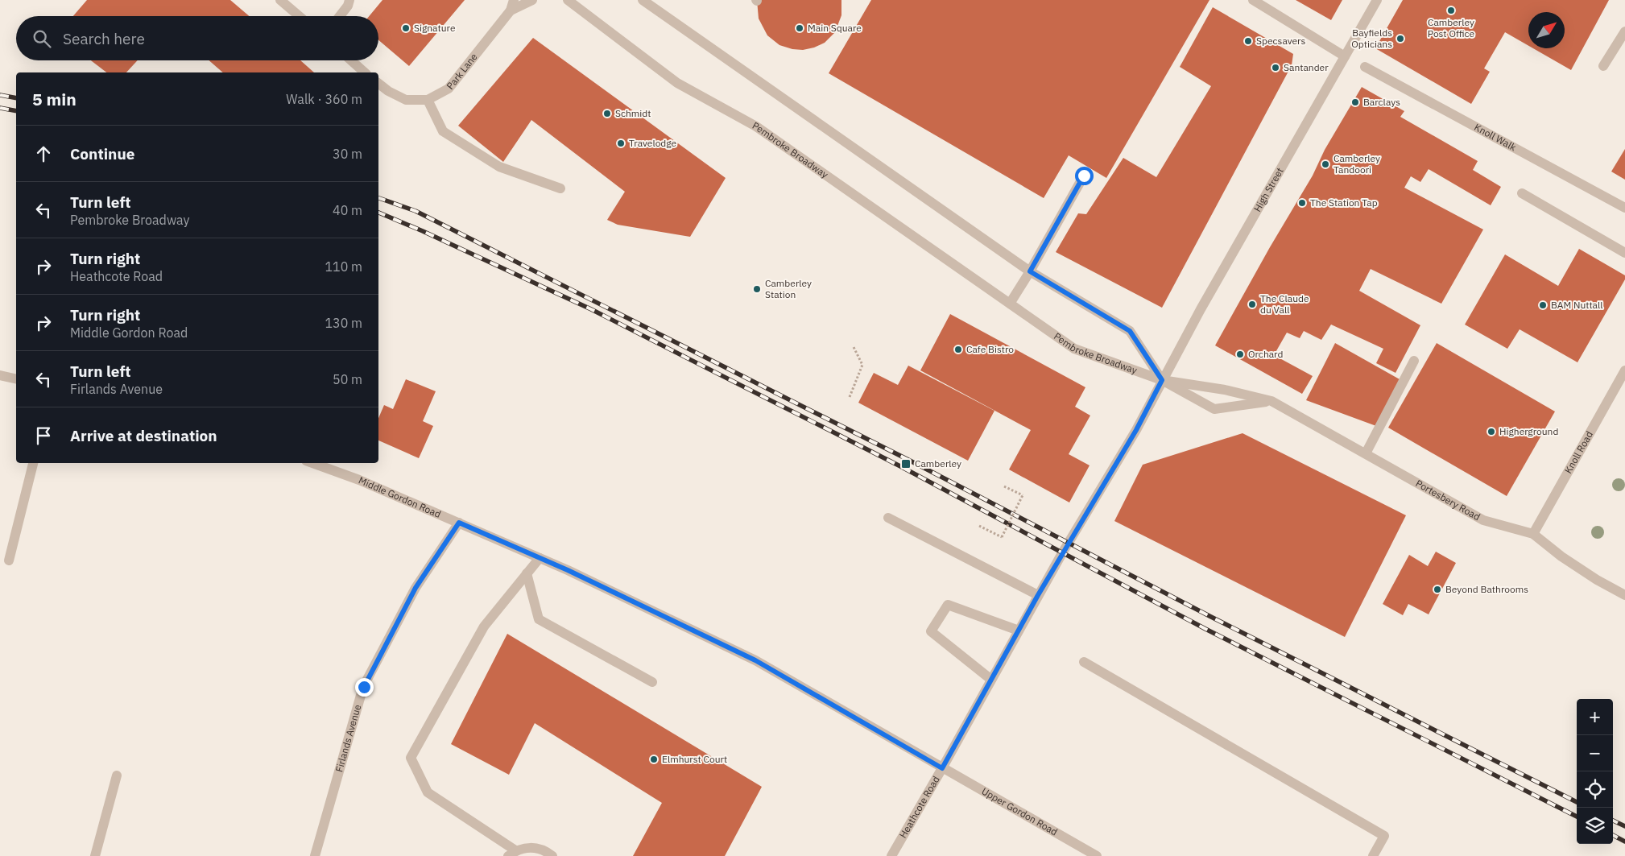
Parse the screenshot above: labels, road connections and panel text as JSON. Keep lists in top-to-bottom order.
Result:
{
  "streets": {
    "street": [
      "Park Lane",
      "Knoll Walk",
      "Pembroke Broadway",
      "High Street",
      "Knoll Road",
      "Middle Gordon Road",
      "Portesbery Road",
      "Firlands Avenue",
      "Heathcote Road",
      "Upper Gordon Road"
    ]
  },
  "crossings": [
    ["Pembroke Broadway", "High Street"],
    ["Pembroke Broadway", "Portesbery Road"],
    ["Pembroke Broadway", "Heathcote Road"],
    ["High Street", "Portesbery Road"],
    ["High Street", "Heathcote Road"],
    ["Knoll Road", "Portesbery Road"],
    ["Middle Gordon Road", "Firlands Avenue"],
    ["Middle Gordon Road", "Heathcote Road"],
    ["Middle Gordon Road", "Upper Gordon Road"],
    ["Portesbery Road", "Heathcote Road"],
    ["Heathcote Road", "Upper Gordon Road"]
  ],
  "places": {
    "other": [
      "Camberley Post Office",
      "Signature",
      "Main Square",
      "Bayfields Opticians",
      "Specsavers",
      "Santander",
      "Barclays",
      "Schmidt",
      "Travelodge",
      "Camberley Tandoori",
      "The Station Tap",
      "Camberley Station",
      "The Claude du Vall",
      "BAM Nuttall",
      "Cafe Bistro",
      "Orchard",
      "Higherground",
      "Beyond Bathrooms",
      "Elmhurst Court"
    ],
    "transit": ["Camberley"]
  },
  "north": "top right",
  "page": {
    "search": "Search here",
    "heading": ["5 min", "Walk · 360 m"],
    "list": [
      ["Continue", "30 m"],
      ["Turn left", "Pembroke Broadway", "40 m"],
      ["Turn right", "Heathcote Road", "110 m"],
      ["Turn right", "Middle Gordon Road", "130 m"],
      ["Turn left", "Firlands Avenue", "50 m"],
      "Arrive at destination"
    ],
    "map_buttons": ["+", "−"]
  }
}
